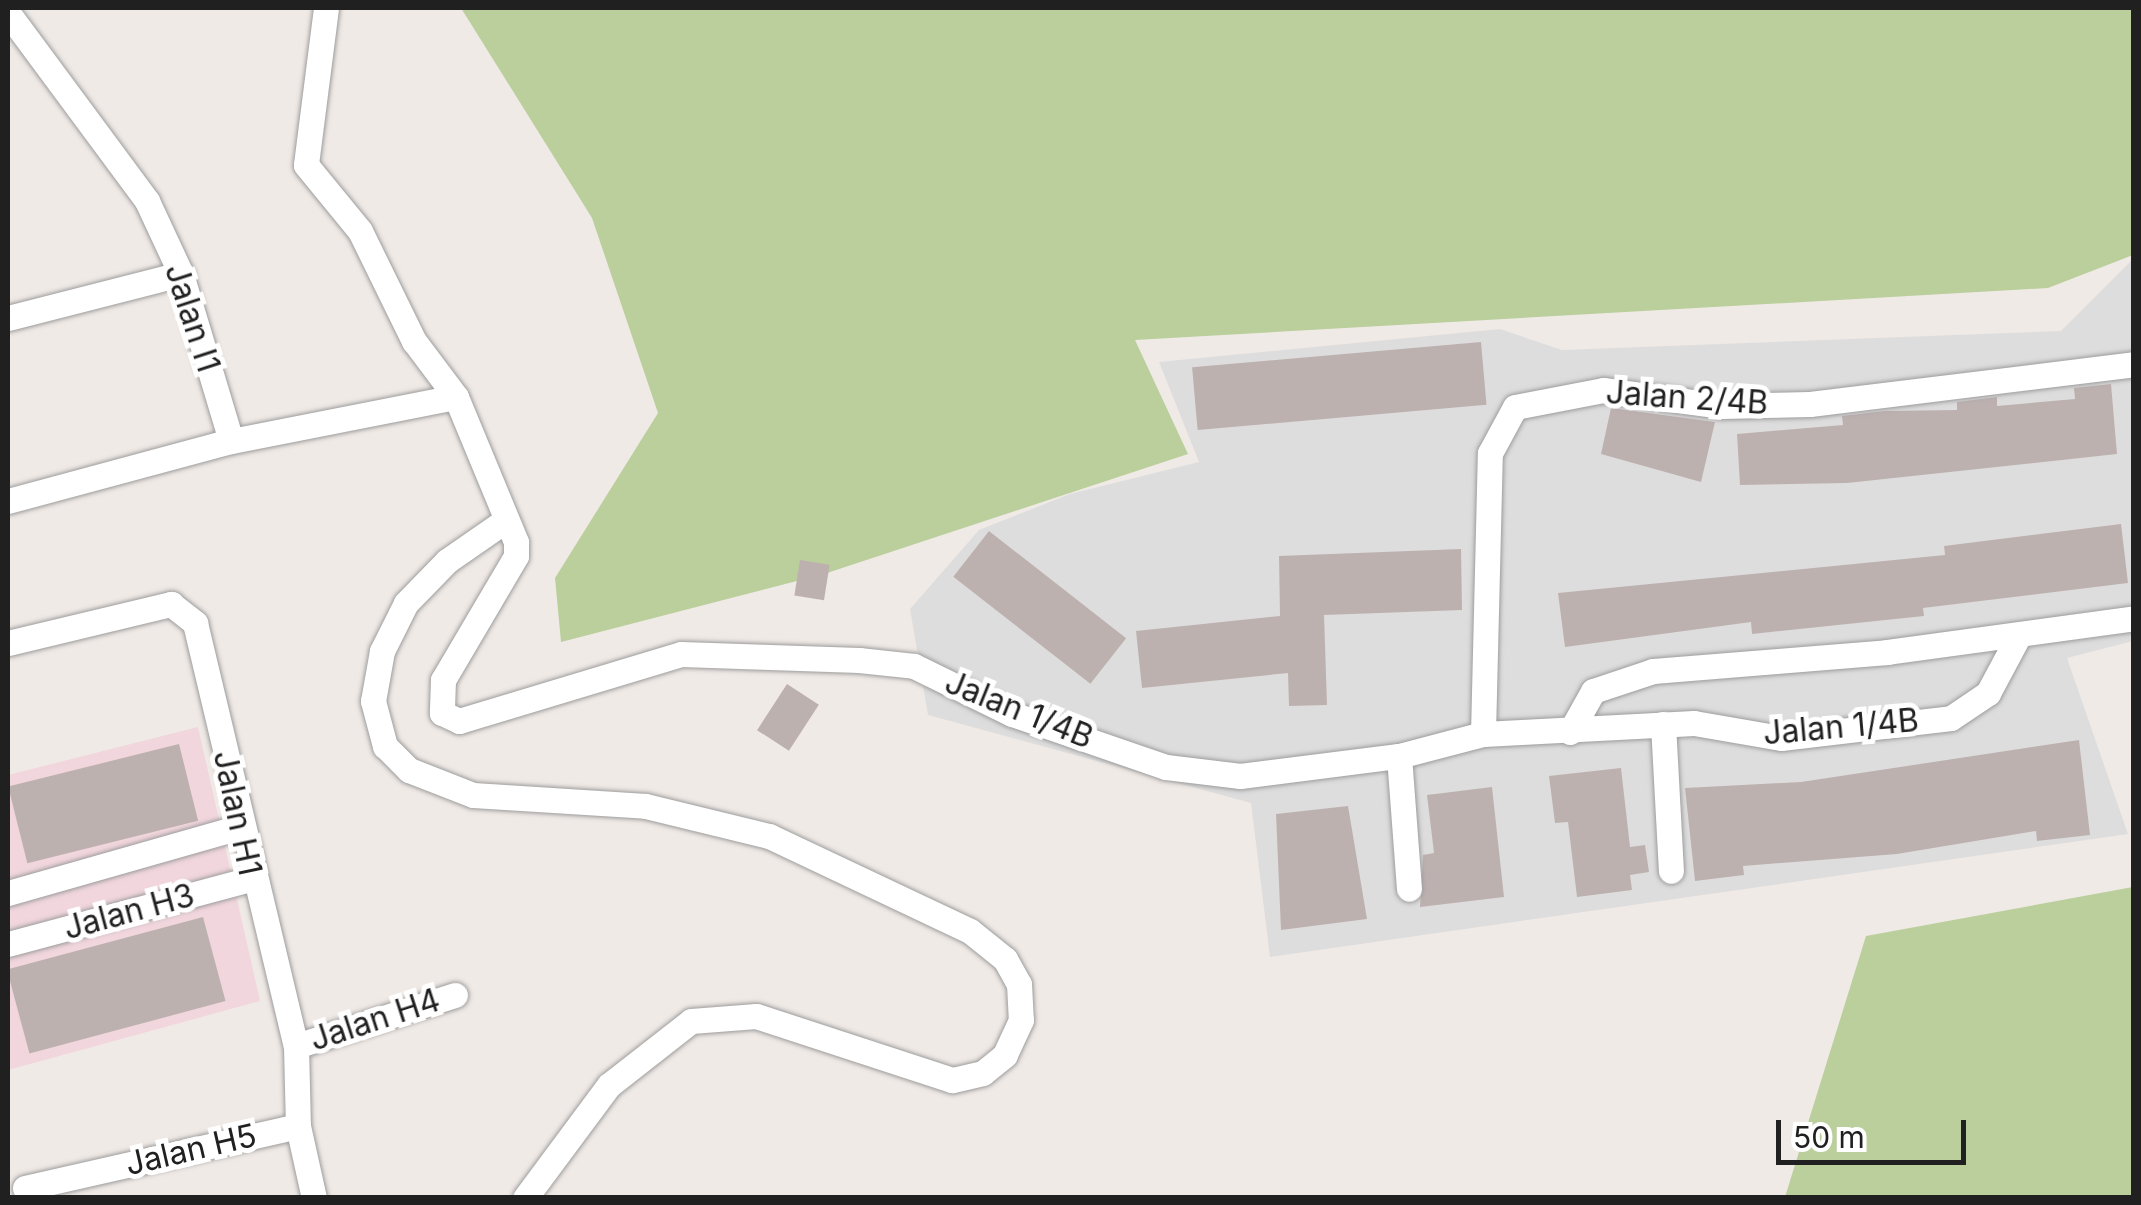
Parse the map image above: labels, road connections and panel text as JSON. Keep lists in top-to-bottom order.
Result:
{
  "streets": {
    "street": [
      "Jalan I1",
      "Jalan 2/4B",
      "Jalan 1/4B",
      "Jalan H1",
      "Jalan H3",
      "Jalan H4",
      "Jalan H5"
    ]
  },
  "crossings": [
    ["Jalan 2/4B", "Jalan 1/4B"],
    ["Jalan H1", "Jalan H3"],
    ["Jalan H1", "Jalan H4"],
    ["Jalan H1", "Jalan H5"]
  ],
  "scale_bar": "50 m"
}
